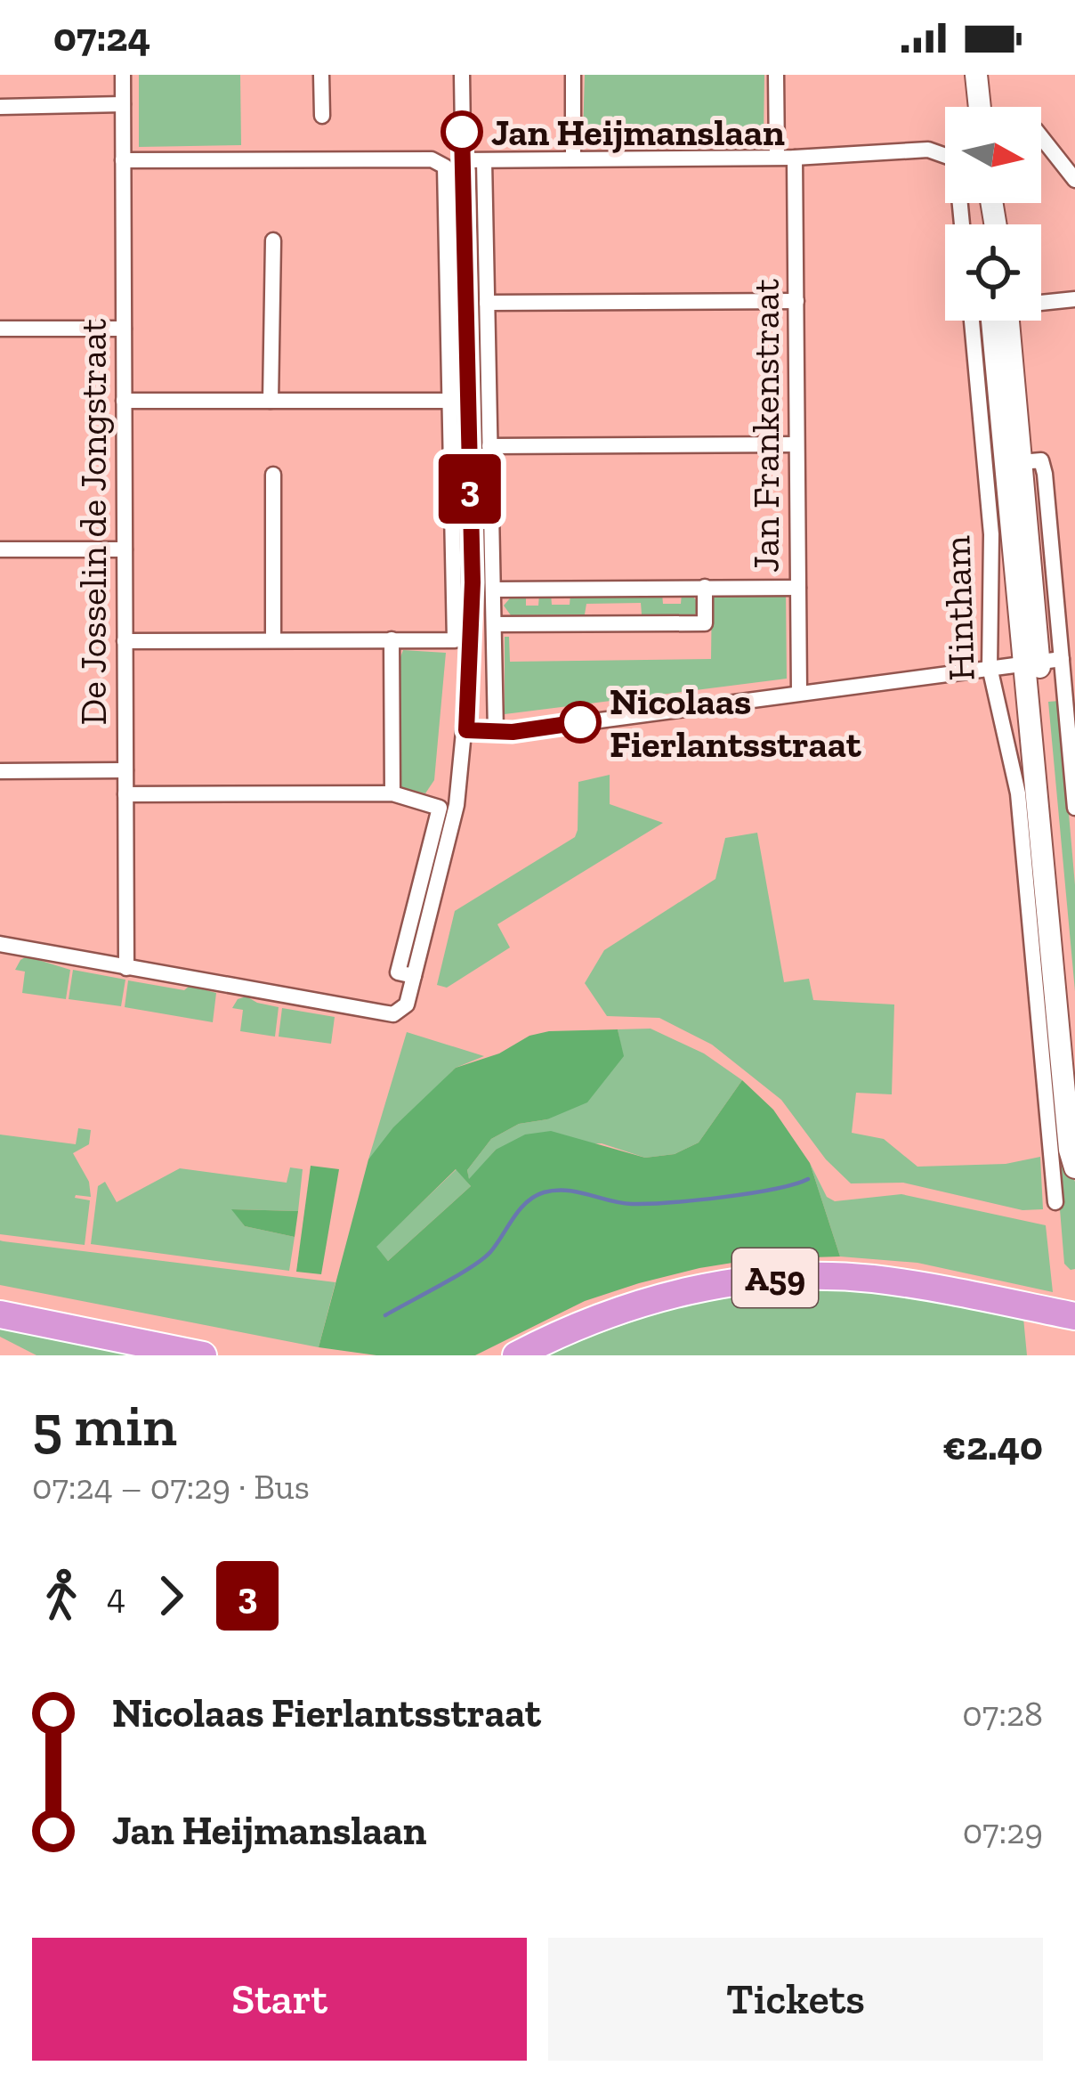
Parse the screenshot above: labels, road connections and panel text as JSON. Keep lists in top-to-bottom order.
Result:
{
  "streets": {
    "highway": ["A59"],
    "street": ["Jan Frankenstraat", "De Josselin de Jongstraat", "Hintham"]
  },
  "places": ["Jan Heijmanslaan", "Nicolaas Fierlantsstraat"],
  "lines": ["bus line 3"],
  "north": "right",
  "page": {
    "status": "07:24",
    "on_map": "3",
    "heading": ["5 min", "07:24 – 07:29 · Bus", "€2.40"],
    "legs": ["4", "3"],
    "list": [
      {
        "name": "Nicolaas Fierlantsstraat",
        "value": "07:28"
      },
      {
        "name": "Jan Heijmanslaan",
        "value": "07:29"
      }
    ],
    "buttons": ["Start", "Tickets"]
  }
}
